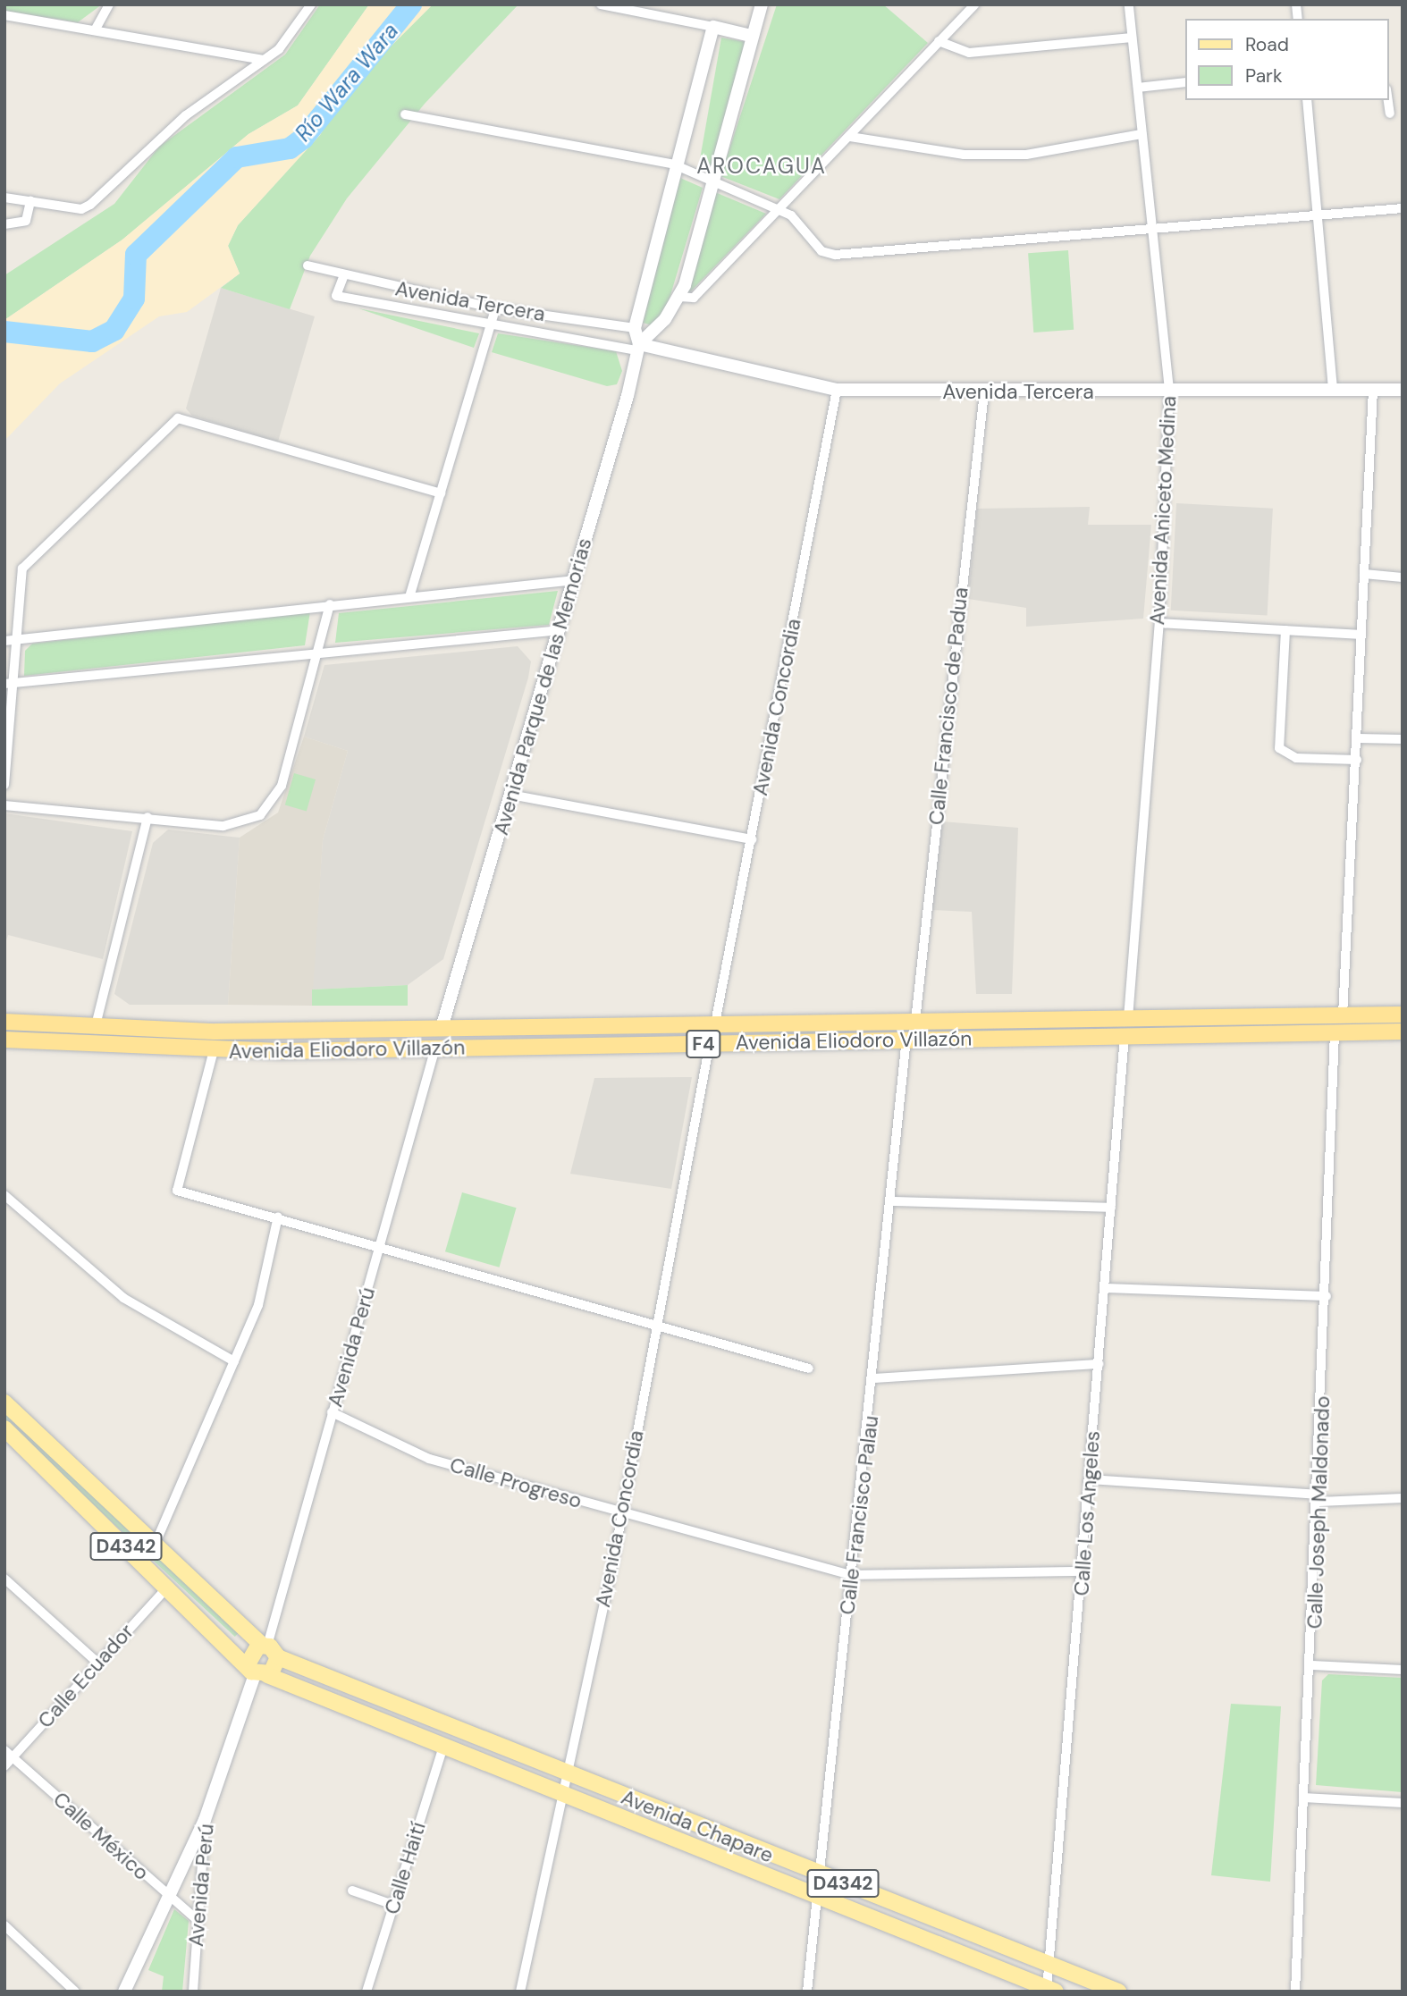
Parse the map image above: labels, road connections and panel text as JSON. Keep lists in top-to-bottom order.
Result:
{
  "streets": {
    "highway": ["Avenida Eliodoro Villazón", "F4"],
    "main road": ["D4342", "Avenida Chapare"],
    "street": [
      "Avenida Tercera",
      "Avenida Aniceto Medina",
      "Avenida Parque de las Memorias",
      "Calle Francisco de Padua",
      "Avenida Concordia",
      "Avenida Perú",
      "Calle Progreso",
      "Calle Joseph Maldonado",
      "Calle Los Angeles",
      "Calle Francisco Palau",
      "Calle Ecuador",
      "Calle México",
      "Calle Haití"
    ]
  },
  "crossings": [
    ["Avenida Tercera", "Avenida Aniceto Medina"],
    ["Avenida Tercera", "Avenida Parque de las Memorias"],
    ["Avenida Tercera", "Calle Francisco de Padua"],
    ["Avenida Tercera", "Avenida Concordia"],
    ["Avenida Aniceto Medina", "Avenida Eliodoro Villazón"],
    ["Avenida Parque de las Memorias", "Avenida Eliodoro Villazón"],
    ["Calle Francisco de Padua", "Avenida Eliodoro Villazón"],
    ["Avenida Concordia", "Avenida Eliodoro Villazón"],
    ["Avenida Concordia", "Calle Progreso"],
    ["Avenida Concordia", "Avenida Chapare"],
    ["Avenida Eliodoro Villazón", "Avenida Perú"],
    ["Avenida Eliodoro Villazón", "Calle Joseph Maldonado"],
    ["Avenida Eliodoro Villazón", "Calle Los Angeles"],
    ["Avenida Eliodoro Villazón", "Calle Francisco Palau"],
    ["Avenida Perú", "Calle Progreso"],
    ["Avenida Perú", "Avenida Chapare"],
    ["Avenida Perú", "Calle México"],
    ["Calle Progreso", "Calle Los Angeles"],
    ["Calle Progreso", "Calle Francisco Palau"],
    ["Calle Los Angeles", "Avenida Chapare"],
    ["Calle Francisco Palau", "Avenida Chapare"],
    ["Calle Ecuador", "Avenida Chapare"],
    ["Calle Ecuador", "Calle México"],
    ["Avenida Chapare", "Calle Haití"]
  ],
  "districts": ["AROCAGUA"],
  "water": ["Río Wara Wara"],
  "legend": ["Road", "Park"]
}
